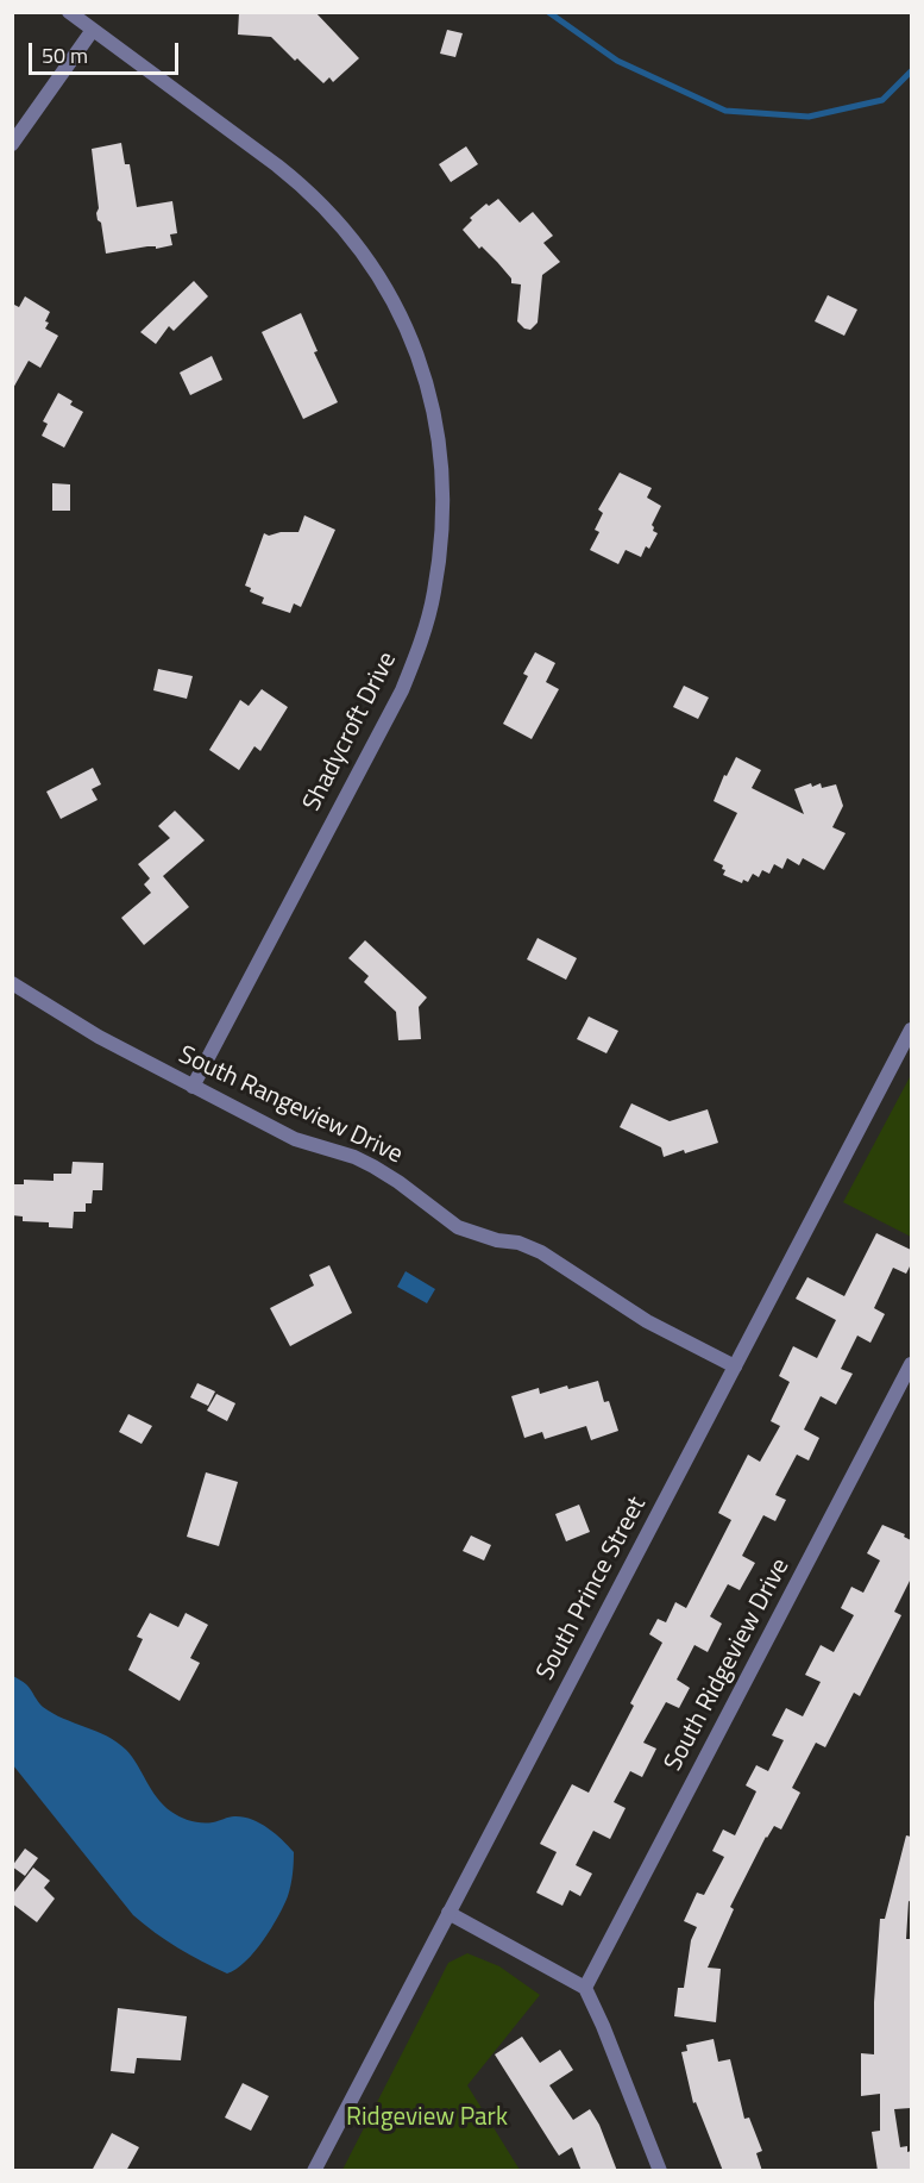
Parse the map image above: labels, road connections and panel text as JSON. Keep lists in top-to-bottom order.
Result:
{
  "streets": {
    "street": [
      "Shadycroft Drive",
      "South Rangeview Drive",
      "South Prince Street",
      "South Ridgeview Drive"
    ]
  },
  "crossings": [
    ["Shadycroft Drive", "South Rangeview Drive"],
    ["South Rangeview Drive", "South Prince Street"]
  ],
  "parks": ["Ridgeview Park"],
  "scale_bar": "50 m"
}
